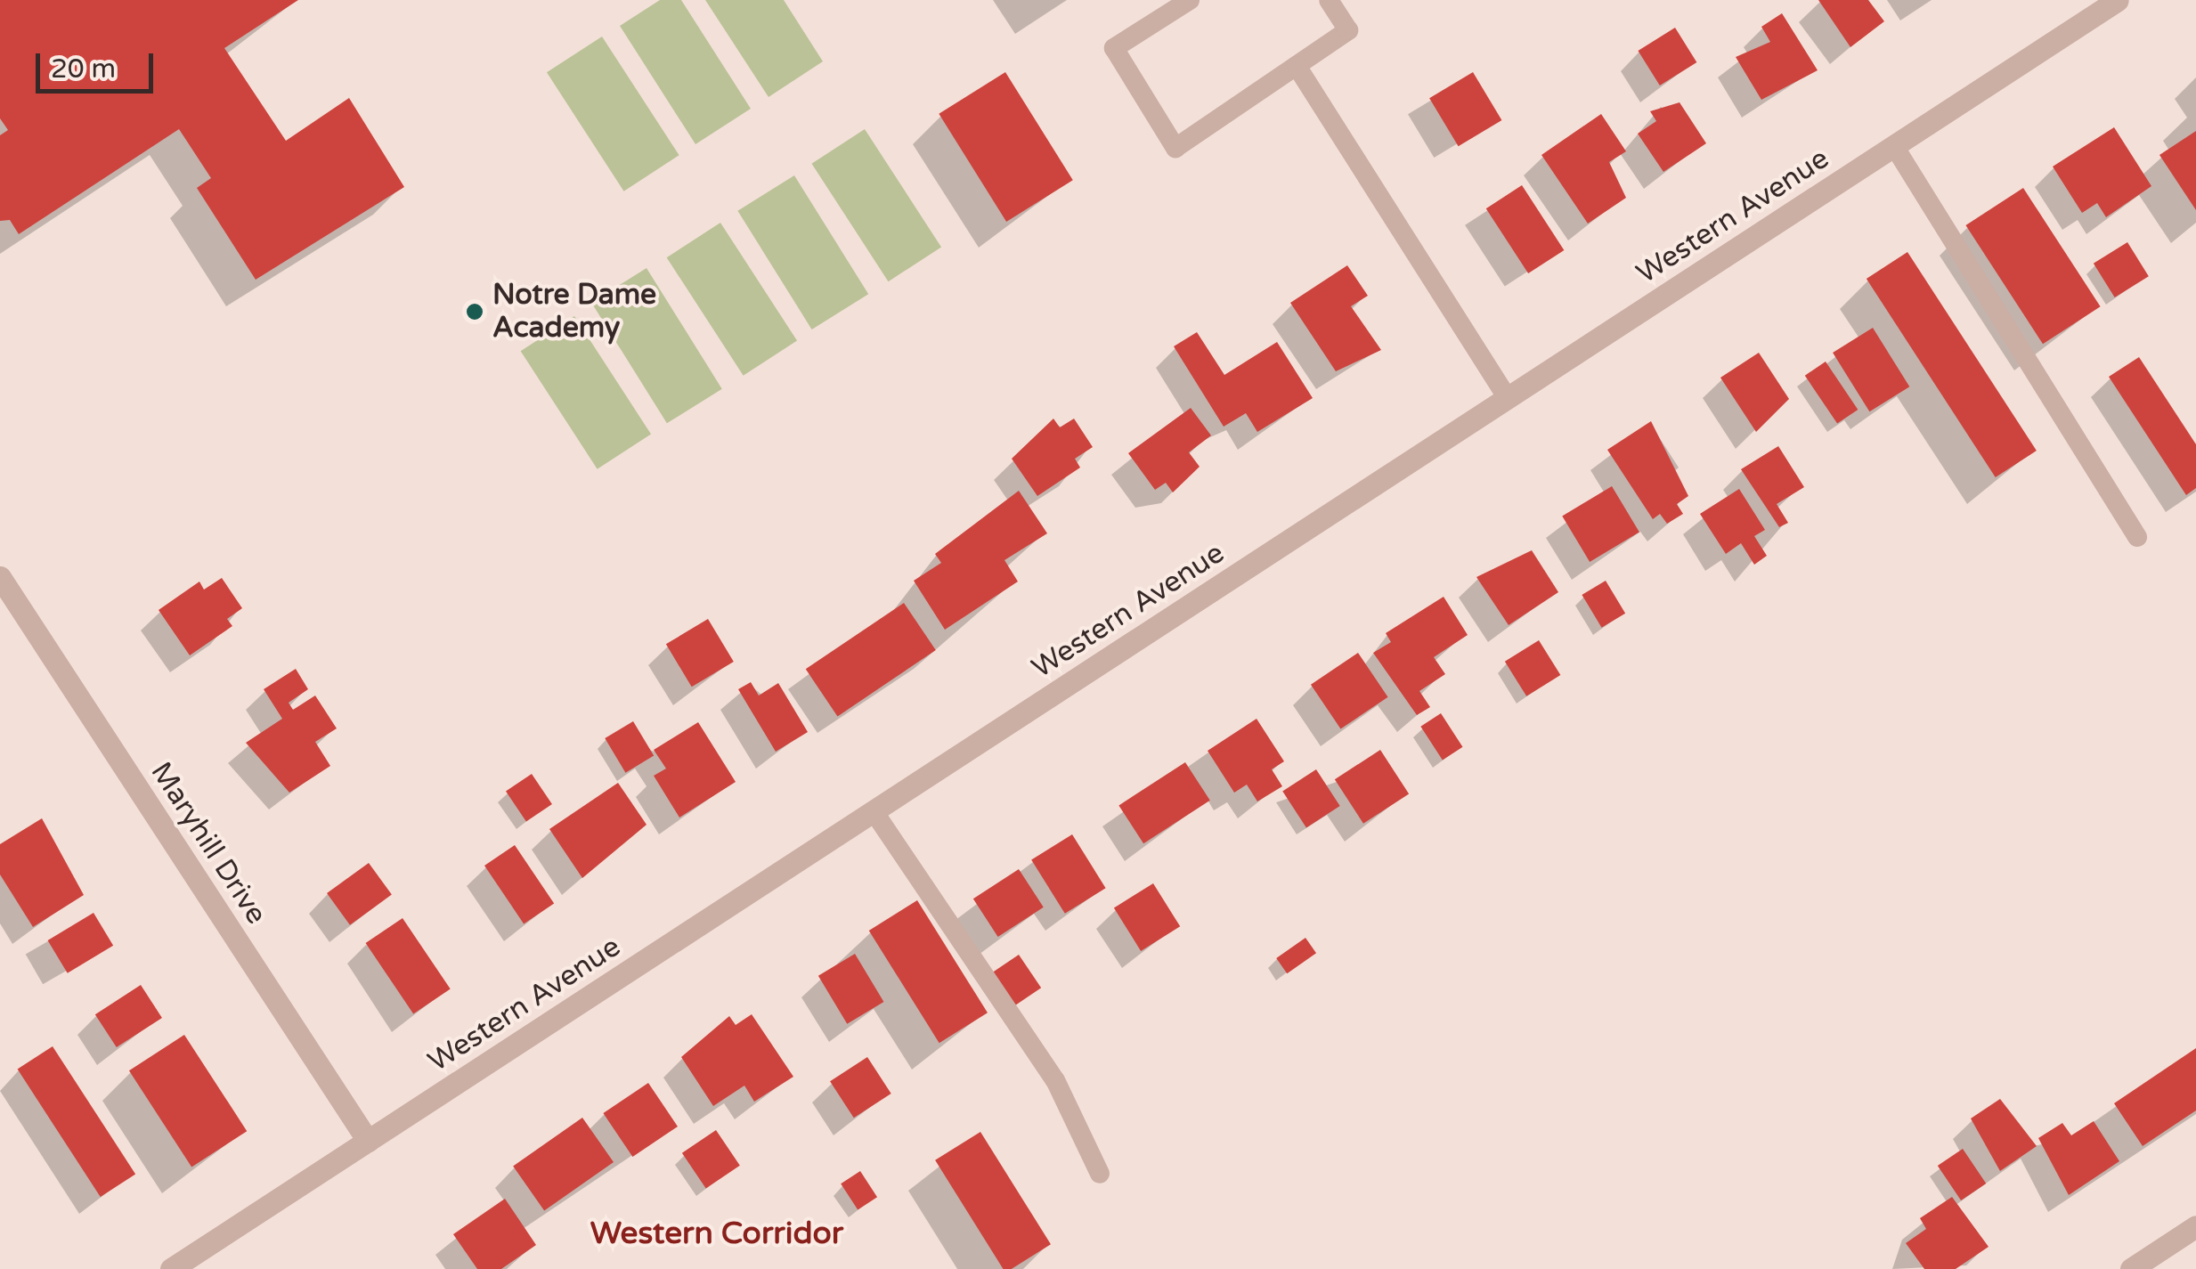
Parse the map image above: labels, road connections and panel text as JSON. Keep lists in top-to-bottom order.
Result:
{
  "streets": {
    "street": ["Western Avenue", "Maryhill Drive"]
  },
  "crossings": [
    ["Western Avenue", "Maryhill Drive"]
  ],
  "districts": ["Western Corridor"],
  "places": ["Notre Dame Academy"],
  "scale_bar": "20 m"
}
